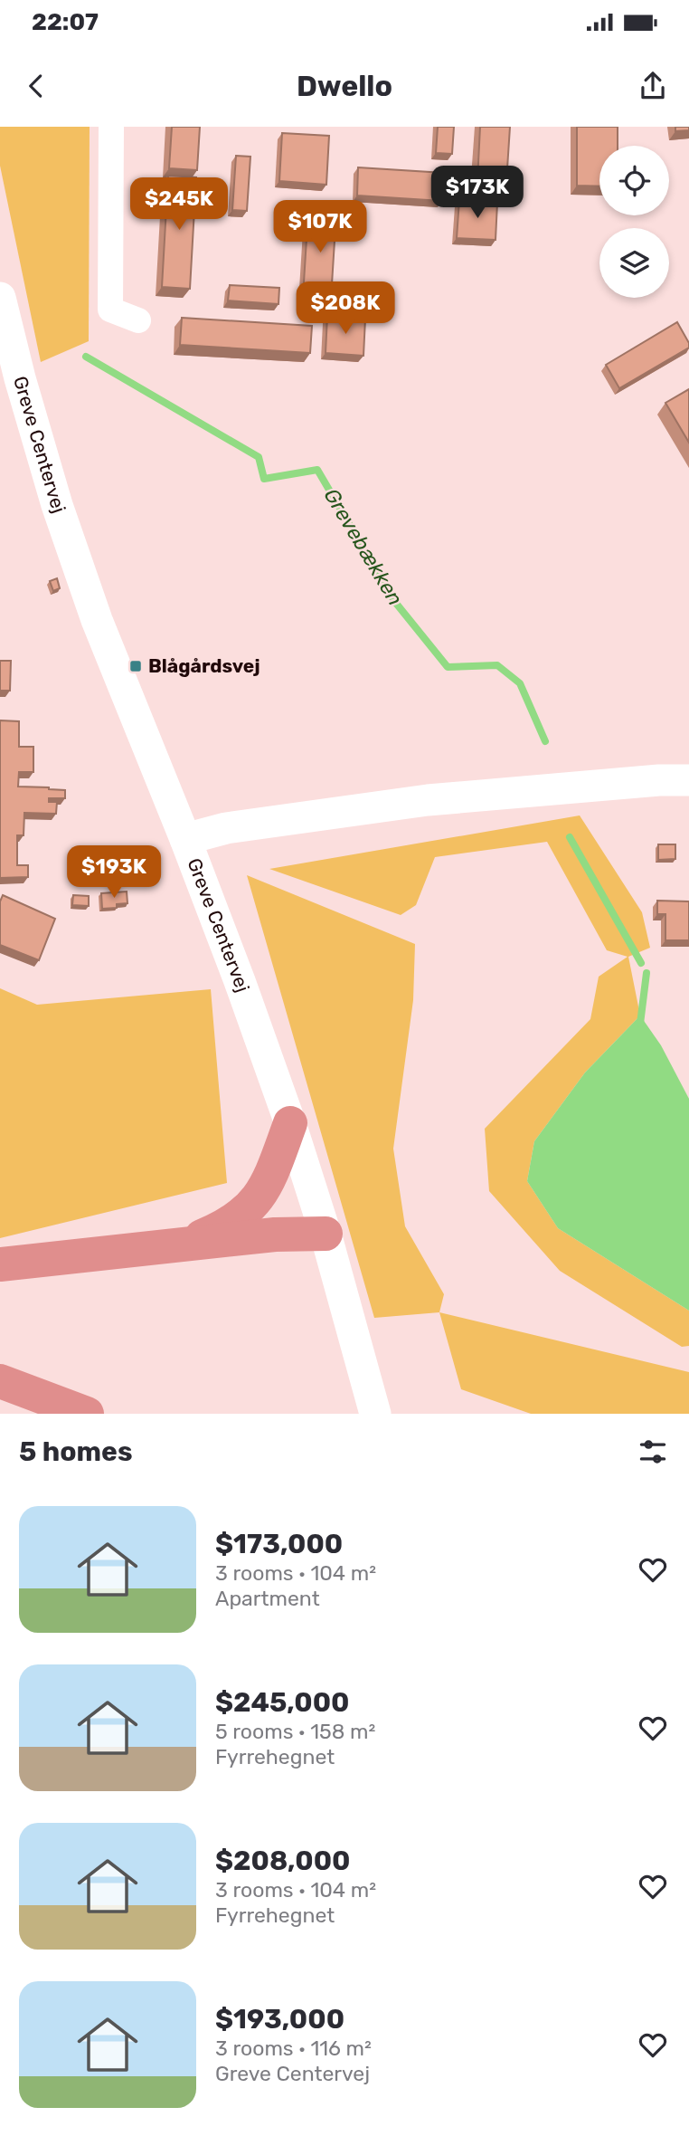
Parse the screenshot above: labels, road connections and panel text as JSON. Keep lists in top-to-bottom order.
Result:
{
  "streets": {
    "street": ["Greve Centervej"]
  },
  "water": ["Grevebækken"],
  "places": {
    "transit": ["Blågårdsvej"]
  },
  "page": {
    "status": "22:07",
    "header": "Dwello",
    "price": [
      "$173K",
      "$245K",
      "$107K",
      "$208K",
      "$193K"
    ],
    "heading": "5 homes",
    "list": [
      {
        "name": "$173,000",
        "note": "3 rooms · 104 m² · Apartment"
      },
      {
        "name": "$245,000",
        "note": "5 rooms · 158 m² · Fyrrehegnet"
      },
      {
        "name": "$208,000",
        "note": "3 rooms · 104 m² · Fyrrehegnet"
      },
      {
        "name": "$193,000",
        "note": "3 rooms · 116 m² · Greve Centervej"
      }
    ]
  }
}
